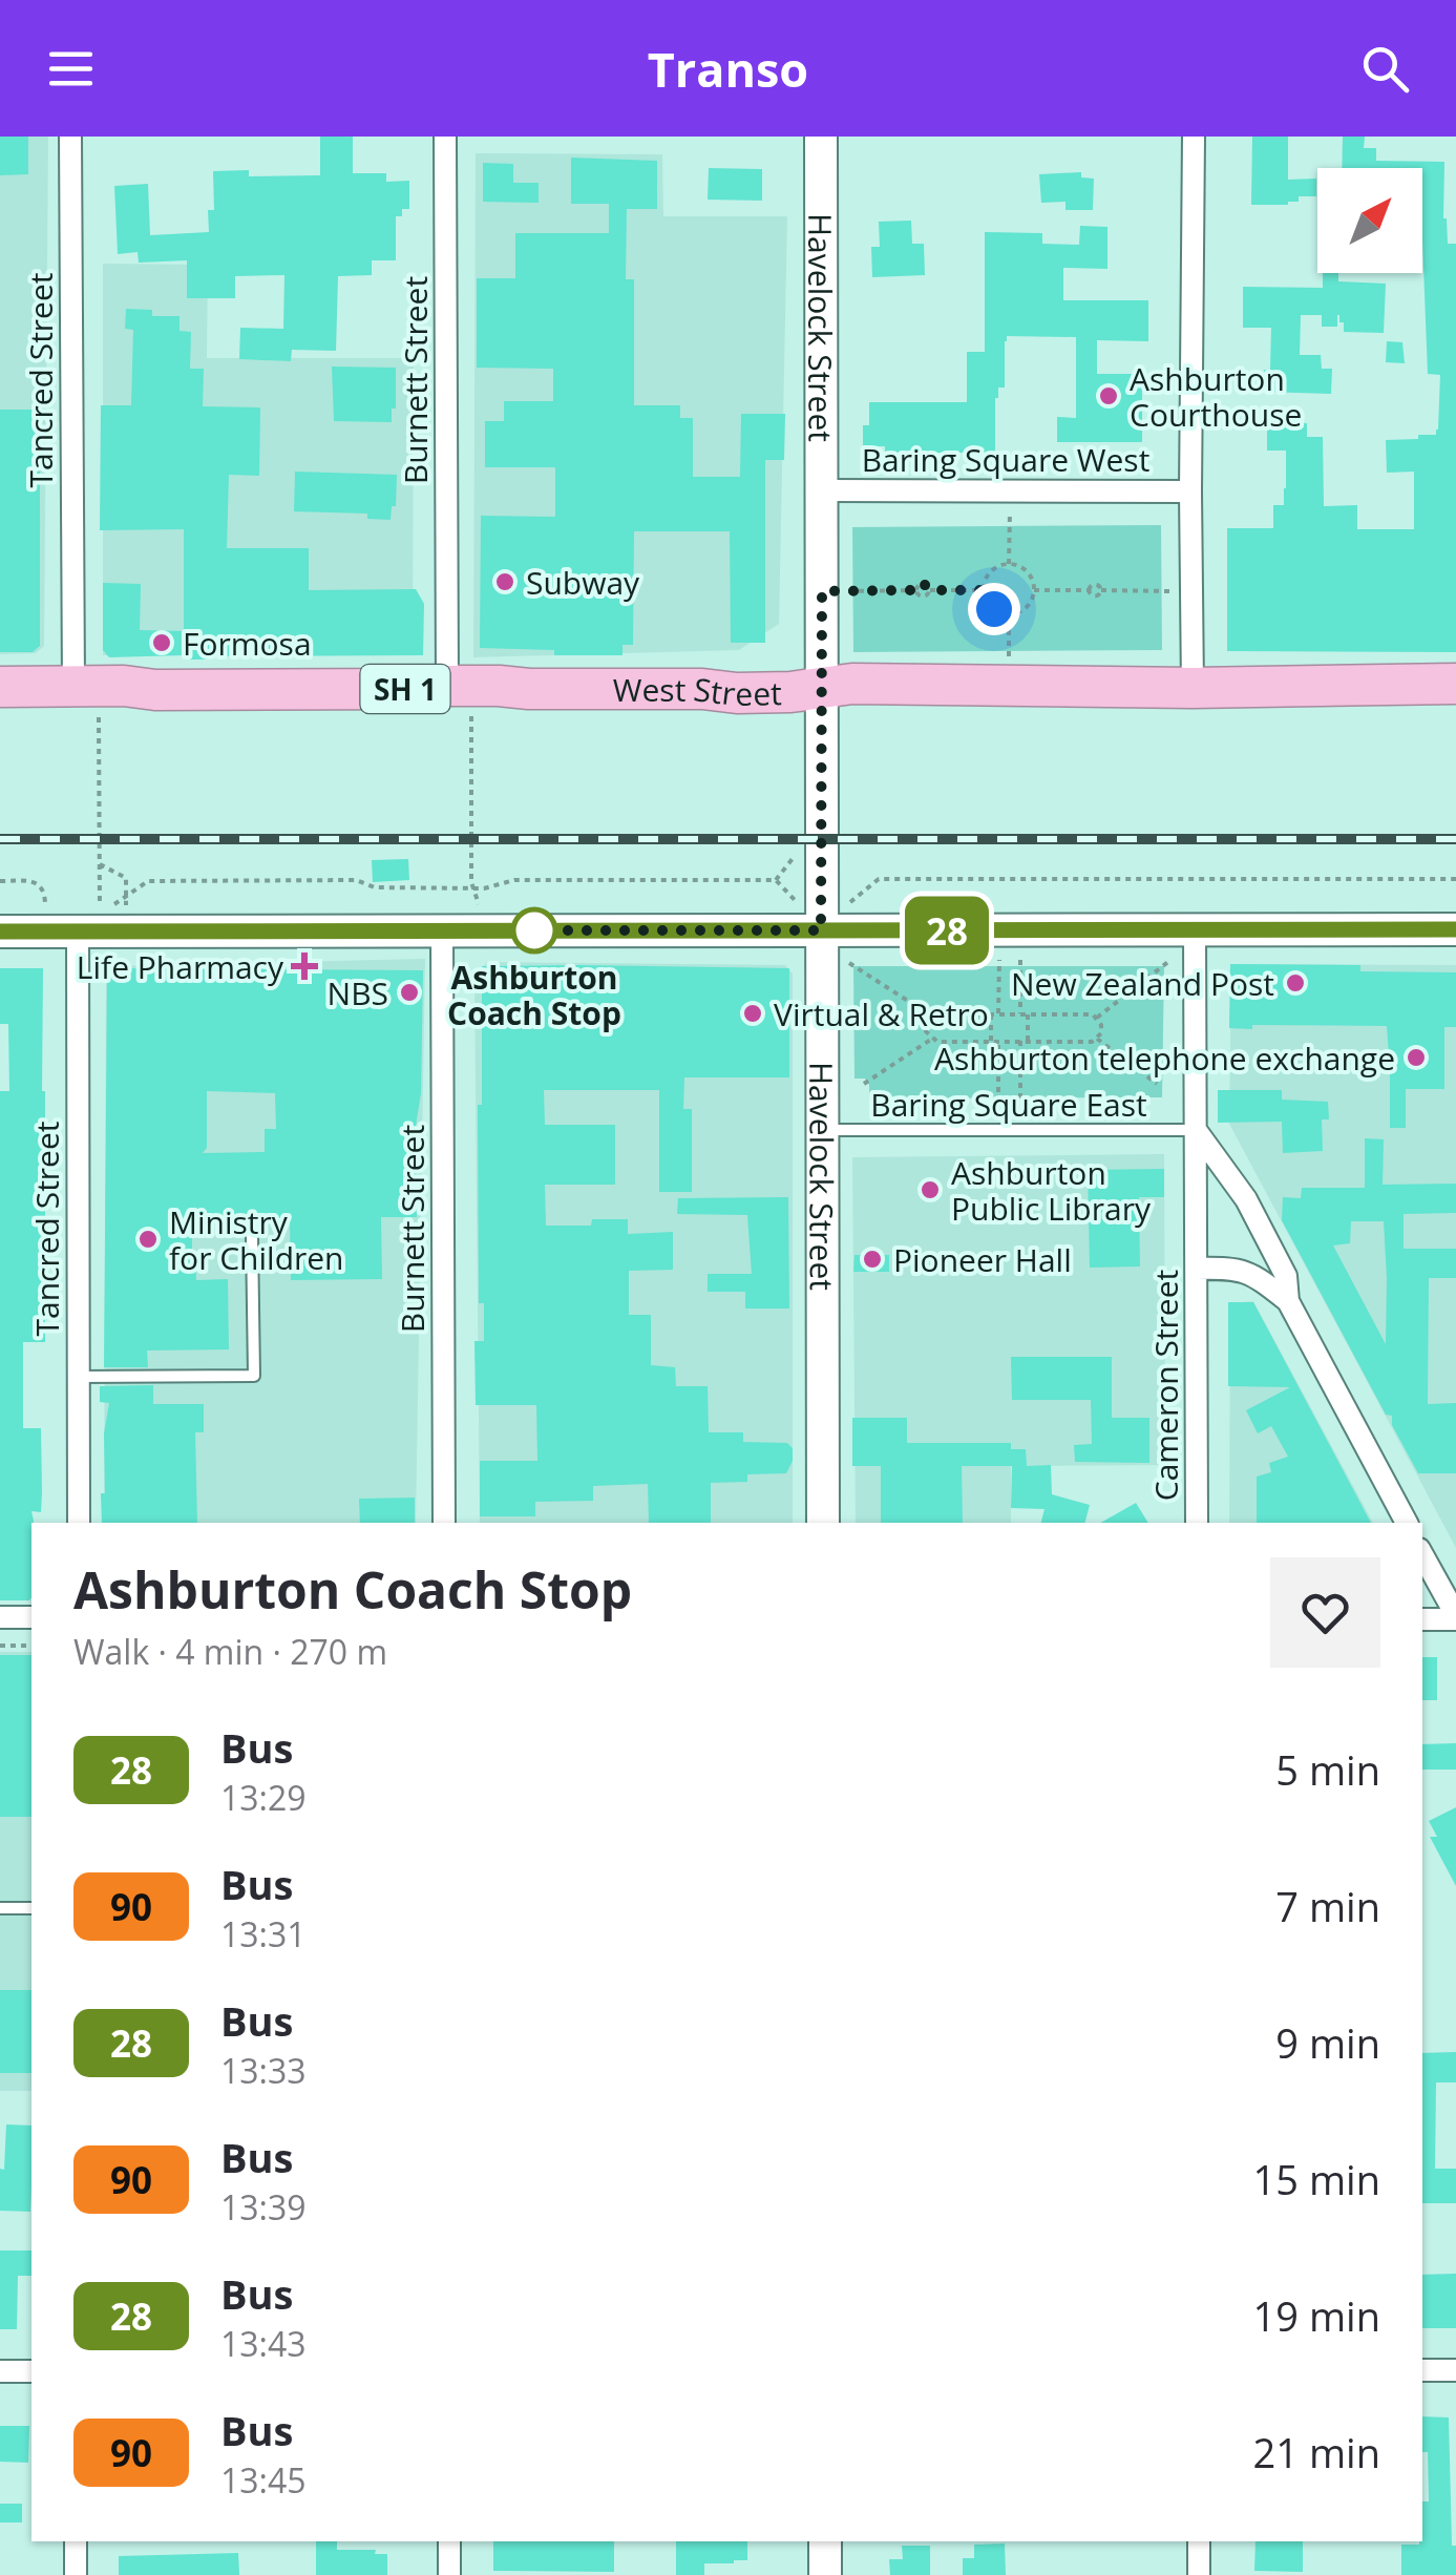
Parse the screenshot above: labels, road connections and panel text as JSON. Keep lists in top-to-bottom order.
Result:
{
  "streets": {
    "highway": ["SH 1", "West Street"],
    "main road": ["Havelock Street"],
    "street": [
      "Tancred Street",
      "Burnett Street",
      "Baring Square West",
      "Cameron Street"
    ],
    "lane": ["Baring Square East"]
  },
  "crossings": [
    ["Havelock Street", "Baring Square West"],
    ["Havelock Street", "West Street"],
    ["Havelock Street", "Baring Square East"],
    ["Tancred Street", "West Street"],
    ["Burnett Street", "West Street"],
    ["Baring Square East", "Cameron Street"]
  ],
  "places": {
    "other": [
      "Ashburton Courthouse",
      "Subway",
      "Formosa",
      "Ashburton Coach Stop",
      "New Zealand Post",
      "NBS",
      "Virtual & Retro",
      "Ashburton telephone exchange",
      "Ashburton Public Library",
      "Ministry for Children",
      "Pioneer Hall"
    ],
    "health": ["Life Pharmacy"]
  },
  "lines": ["bus line 28"],
  "north": "top right",
  "page": {
    "header": "Transo",
    "on_map": "28",
    "heading": ["Ashburton Coach Stop", "Walk · 4 min · 270 m"],
    "list": [
      {
        "mark": "28",
        "name": "Bus",
        "note": "13:29",
        "value": "5 min"
      },
      {
        "mark": "90",
        "name": "Bus",
        "note": "13:31",
        "value": "7 min"
      },
      {
        "mark": "28",
        "name": "Bus",
        "note": "13:33",
        "value": "9 min"
      },
      {
        "mark": "90",
        "name": "Bus",
        "note": "13:39",
        "value": "15 min"
      },
      {
        "mark": "28",
        "name": "Bus",
        "note": "13:43",
        "value": "19 min"
      },
      {
        "mark": "90",
        "name": "Bus",
        "note": "13:45",
        "value": "21 min"
      }
    ]
  }
}
